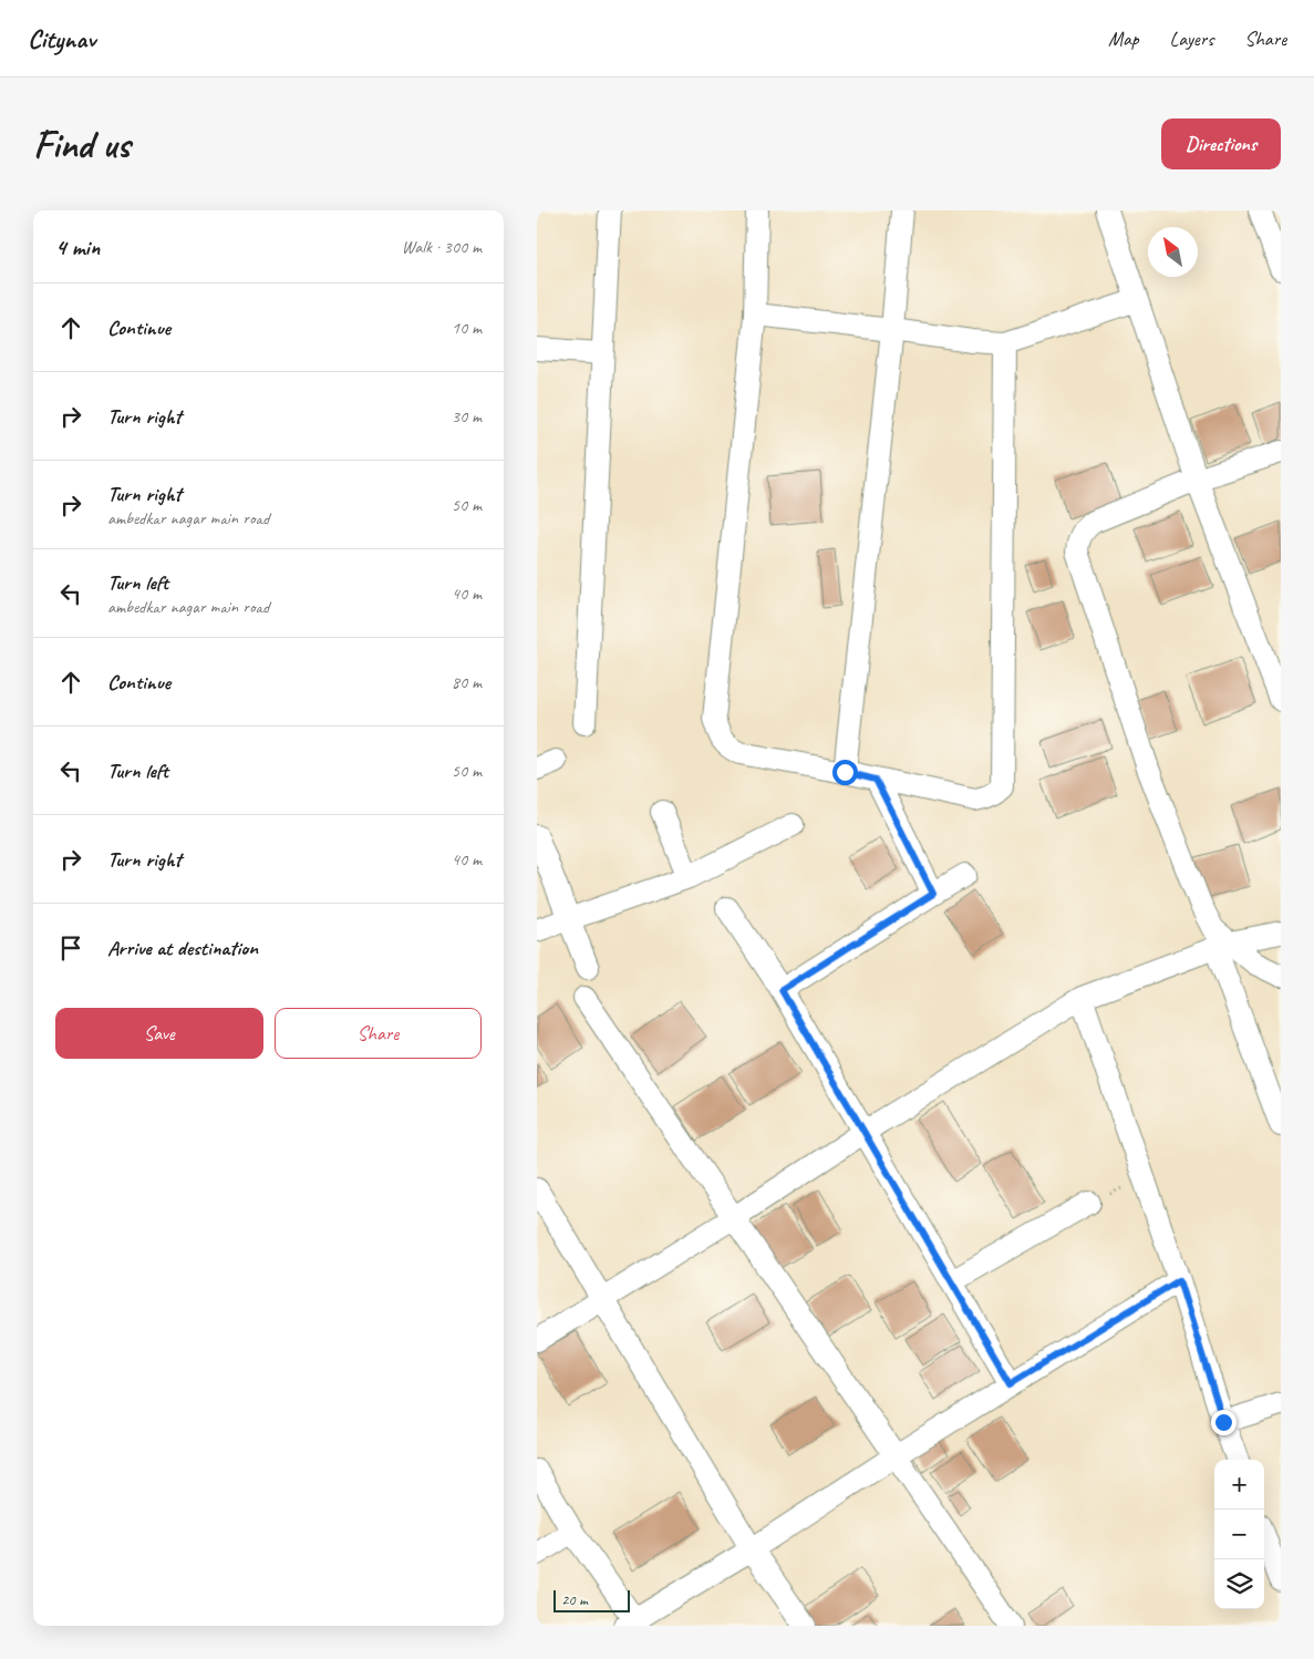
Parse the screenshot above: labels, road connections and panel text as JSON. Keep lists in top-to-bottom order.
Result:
{
  "scale_bar": "20 m",
  "north": "top left",
  "page": {
    "header": "Citynav",
    "nav": ["Map", "Layers", "Share"],
    "buttons": [
      "Directions",
      ["Save", "Share"]
    ],
    "title": "Find us",
    "heading": ["4 min", "Walk · 300 m"],
    "list": [
      ["Continue", "10 m"],
      ["Turn right", "30 m"],
      ["Turn right", "ambedkar nagar main road", "50 m"],
      ["Turn left", "ambedkar nagar main road", "40 m"],
      ["Continue", "80 m"],
      ["Turn left", "50 m"],
      ["Turn right", "40 m"],
      "Arrive at destination"
    ],
    "map_buttons": ["+", "−"],
    "scale": "20 m"
  }
}
